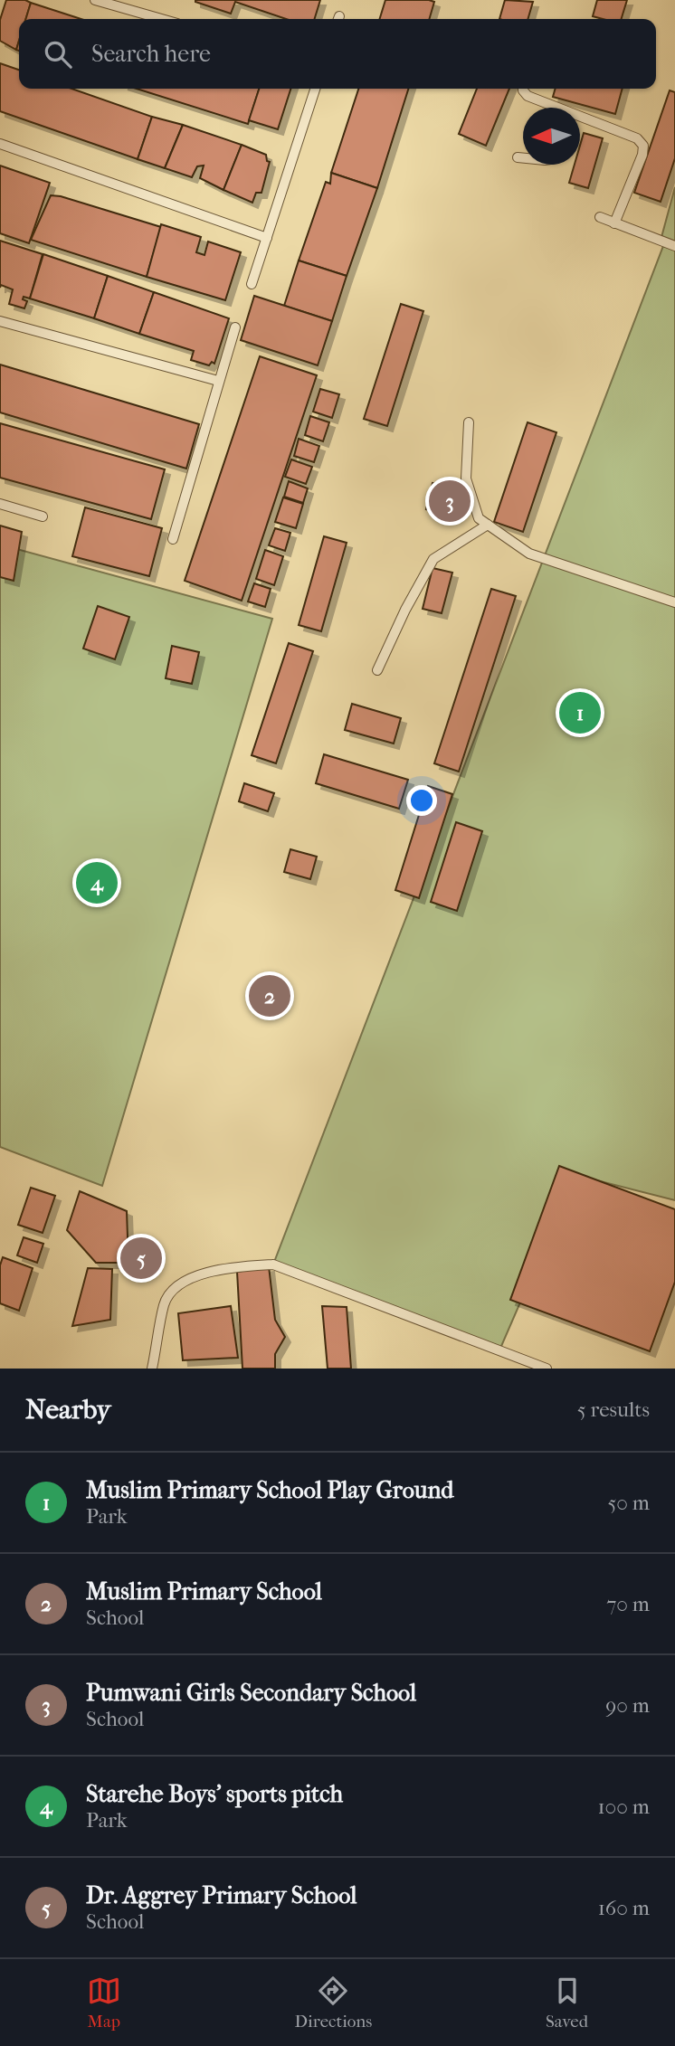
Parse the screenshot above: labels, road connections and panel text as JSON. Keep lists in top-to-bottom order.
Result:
{
  "north": "left",
  "page": {
    "search": "Search here",
    "pins": [
      "3",
      "1",
      "4",
      "2",
      "5"
    ],
    "heading": ["Nearby", "5 results"],
    "list": [
      {
        "mark": "1",
        "name": "Muslim Primary School Play Ground",
        "note": "Park",
        "value": "50 m"
      },
      {
        "mark": "2",
        "name": "Muslim Primary School",
        "note": "School",
        "value": "70 m"
      },
      {
        "mark": "3",
        "name": "Pumwani Girls Secondary School",
        "note": "School",
        "value": "90 m"
      },
      {
        "mark": "4",
        "name": "Starehe Boys' sports pitch",
        "note": "Park",
        "value": "100 m"
      },
      {
        "mark": "5",
        "name": "Dr. Aggrey Primary School",
        "note": "School",
        "value": "160 m"
      }
    ],
    "nav": ["Map", "Directions", "Saved"]
  }
}
